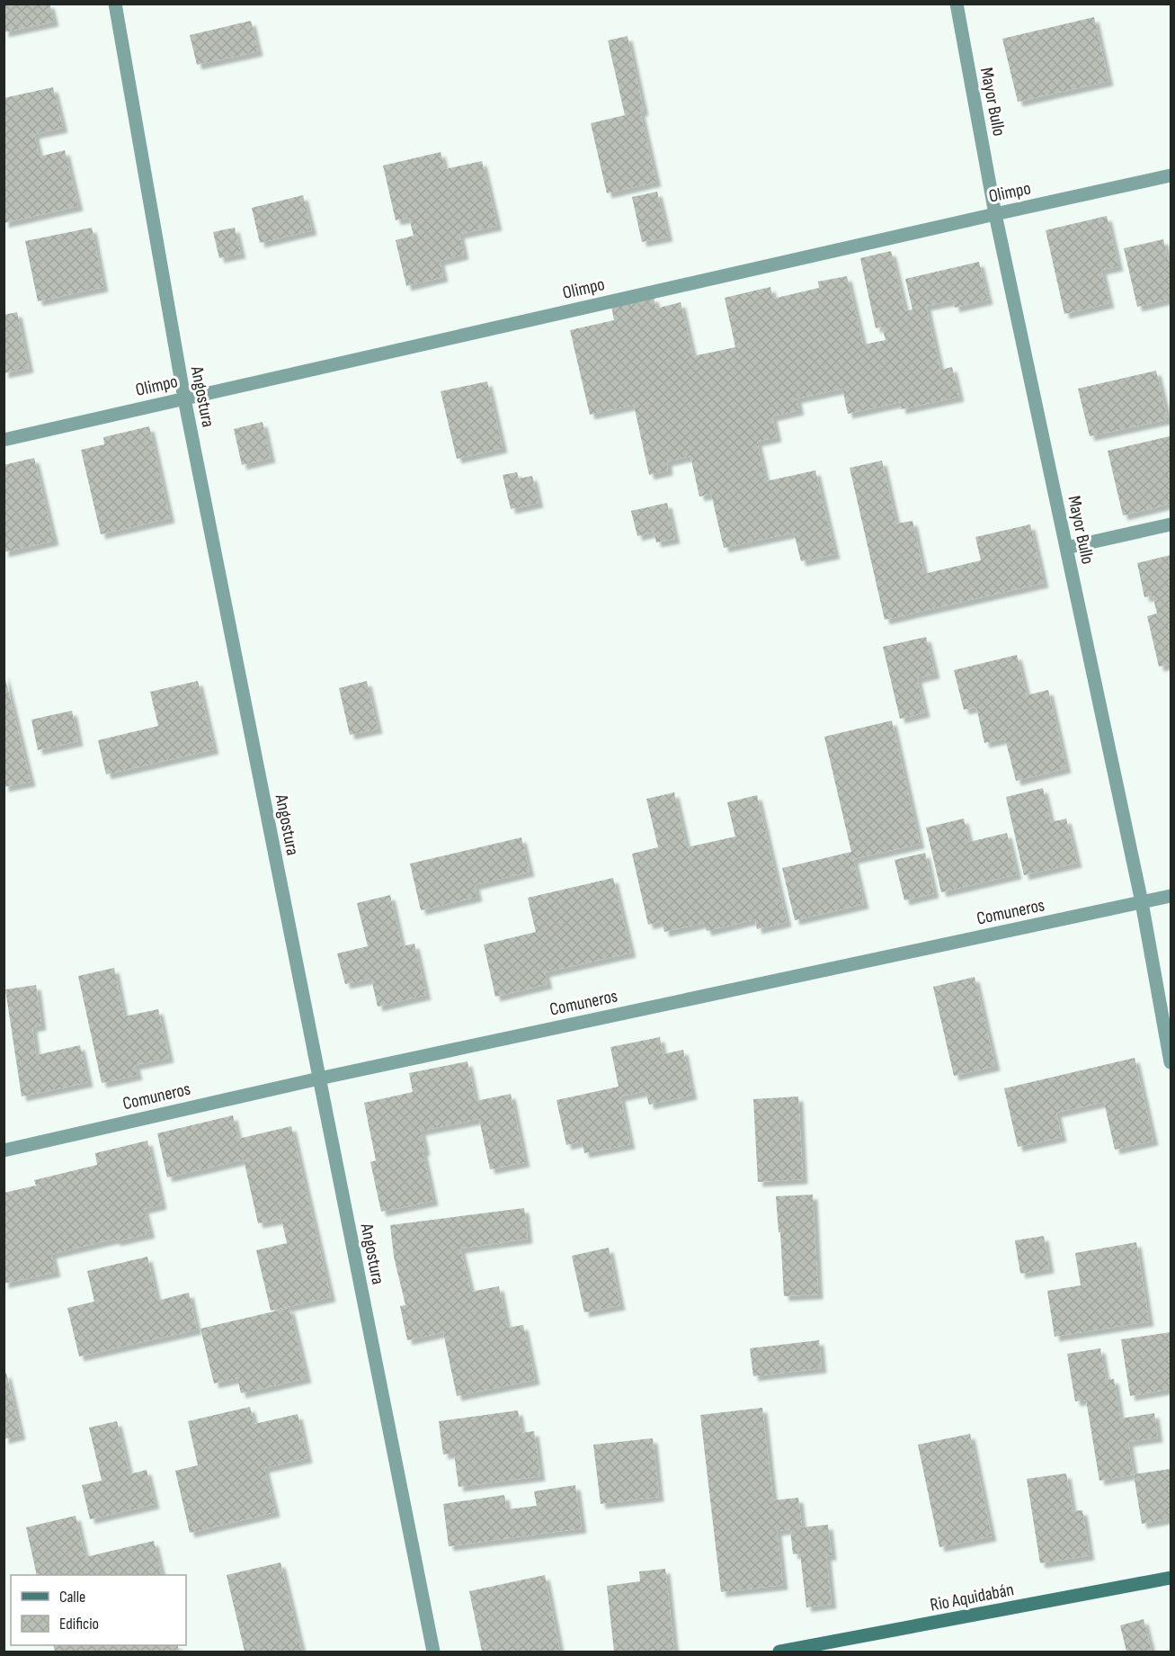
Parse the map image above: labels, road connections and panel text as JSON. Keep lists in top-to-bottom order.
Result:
{
  "streets": {
    "street": [
      "Mayor Bullo",
      "Olimpo",
      "Angostura",
      "Comuneros",
      "Rio Aquidabán"
    ]
  },
  "crossings": [
    ["Mayor Bullo", "Olimpo"],
    ["Mayor Bullo", "Comuneros"],
    ["Olimpo", "Angostura"],
    ["Angostura", "Comuneros"]
  ],
  "legend": ["Calle", "Edificio"]
}
